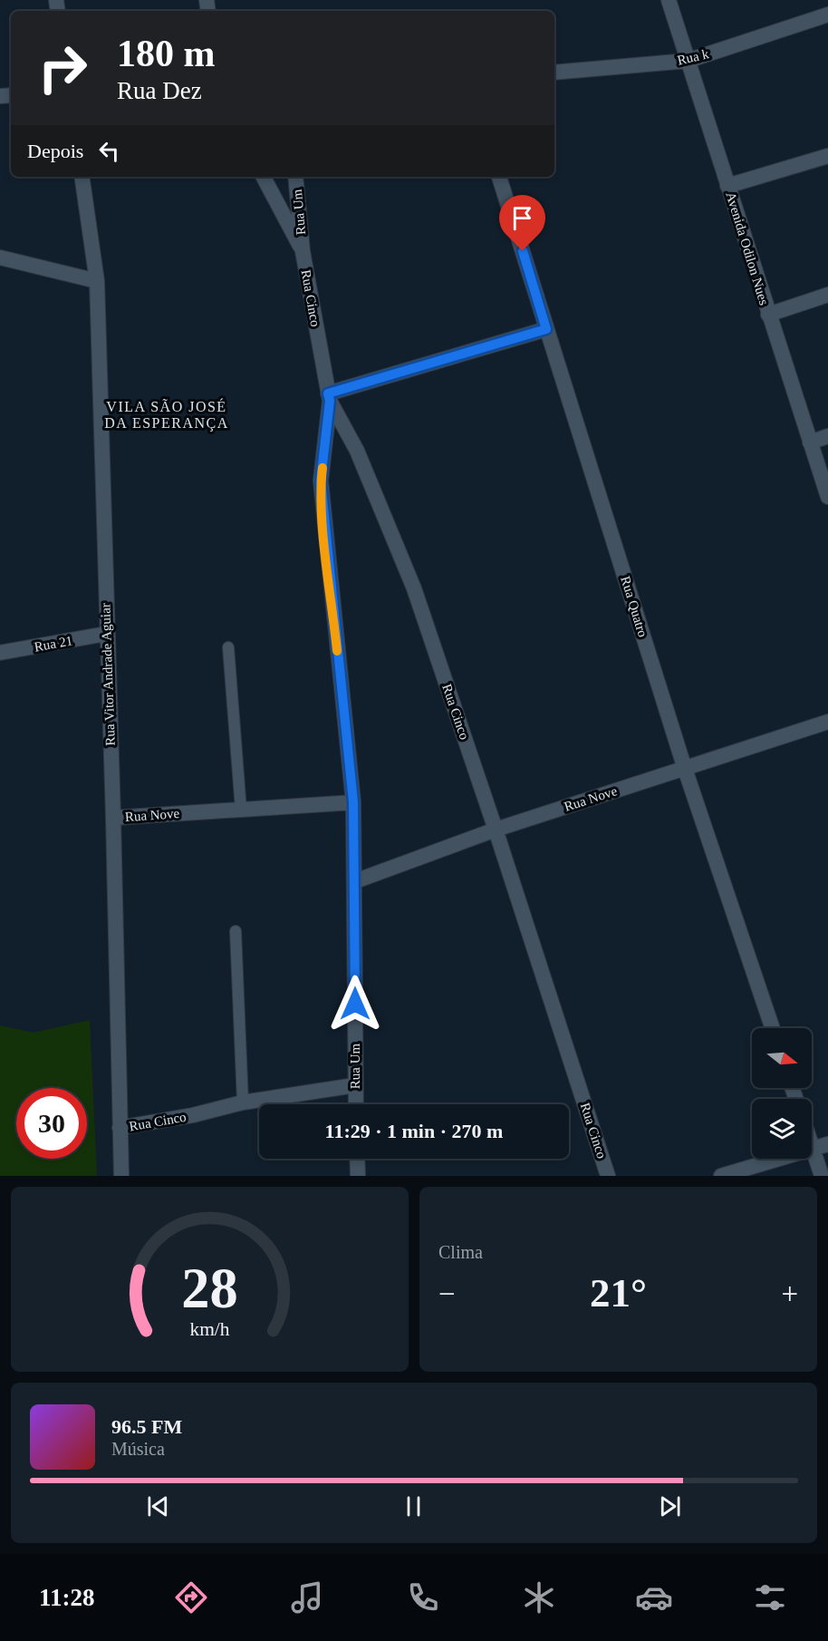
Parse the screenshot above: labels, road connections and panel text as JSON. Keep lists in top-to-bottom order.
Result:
{
  "streets": {
    "street": [
      "Rua k",
      "Rua Um",
      "Avenida Odilon Nues",
      "Rua Cinco",
      "Rua Quatro",
      "Rua 21",
      "Rua Vitor Andrade Aguiar",
      "Rua Nove"
    ]
  },
  "crossings": [
    ["Rua k", "Avenida Odilon Nues"],
    ["Rua Um", "Rua Cinco"],
    ["Rua Um", "Rua Nove"],
    ["Rua Cinco", "Rua Vitor Andrade Aguiar"],
    ["Rua Cinco", "Rua Nove"],
    ["Rua Quatro", "Rua Nove"],
    ["Rua 21", "Rua Vitor Andrade Aguiar"],
    ["Rua Vitor Andrade Aguiar", "Rua Nove"]
  ],
  "districts": ["VILA SÃO JOSÉ DA ESPERANÇA"],
  "north": "right",
  "page": {
    "turn": ["180 m", "Rua Dez"],
    "then": "Depois",
    "limit": "30",
    "trip": "11:29 · 1 min · 270 m",
    "tile": "Clima",
    "heat": ["−", "21°", "+"],
    "song": ["96.5 FM", "Música"],
    "tabs": "11:28",
    "gauge": ["28", "km/h"]
  }
}
